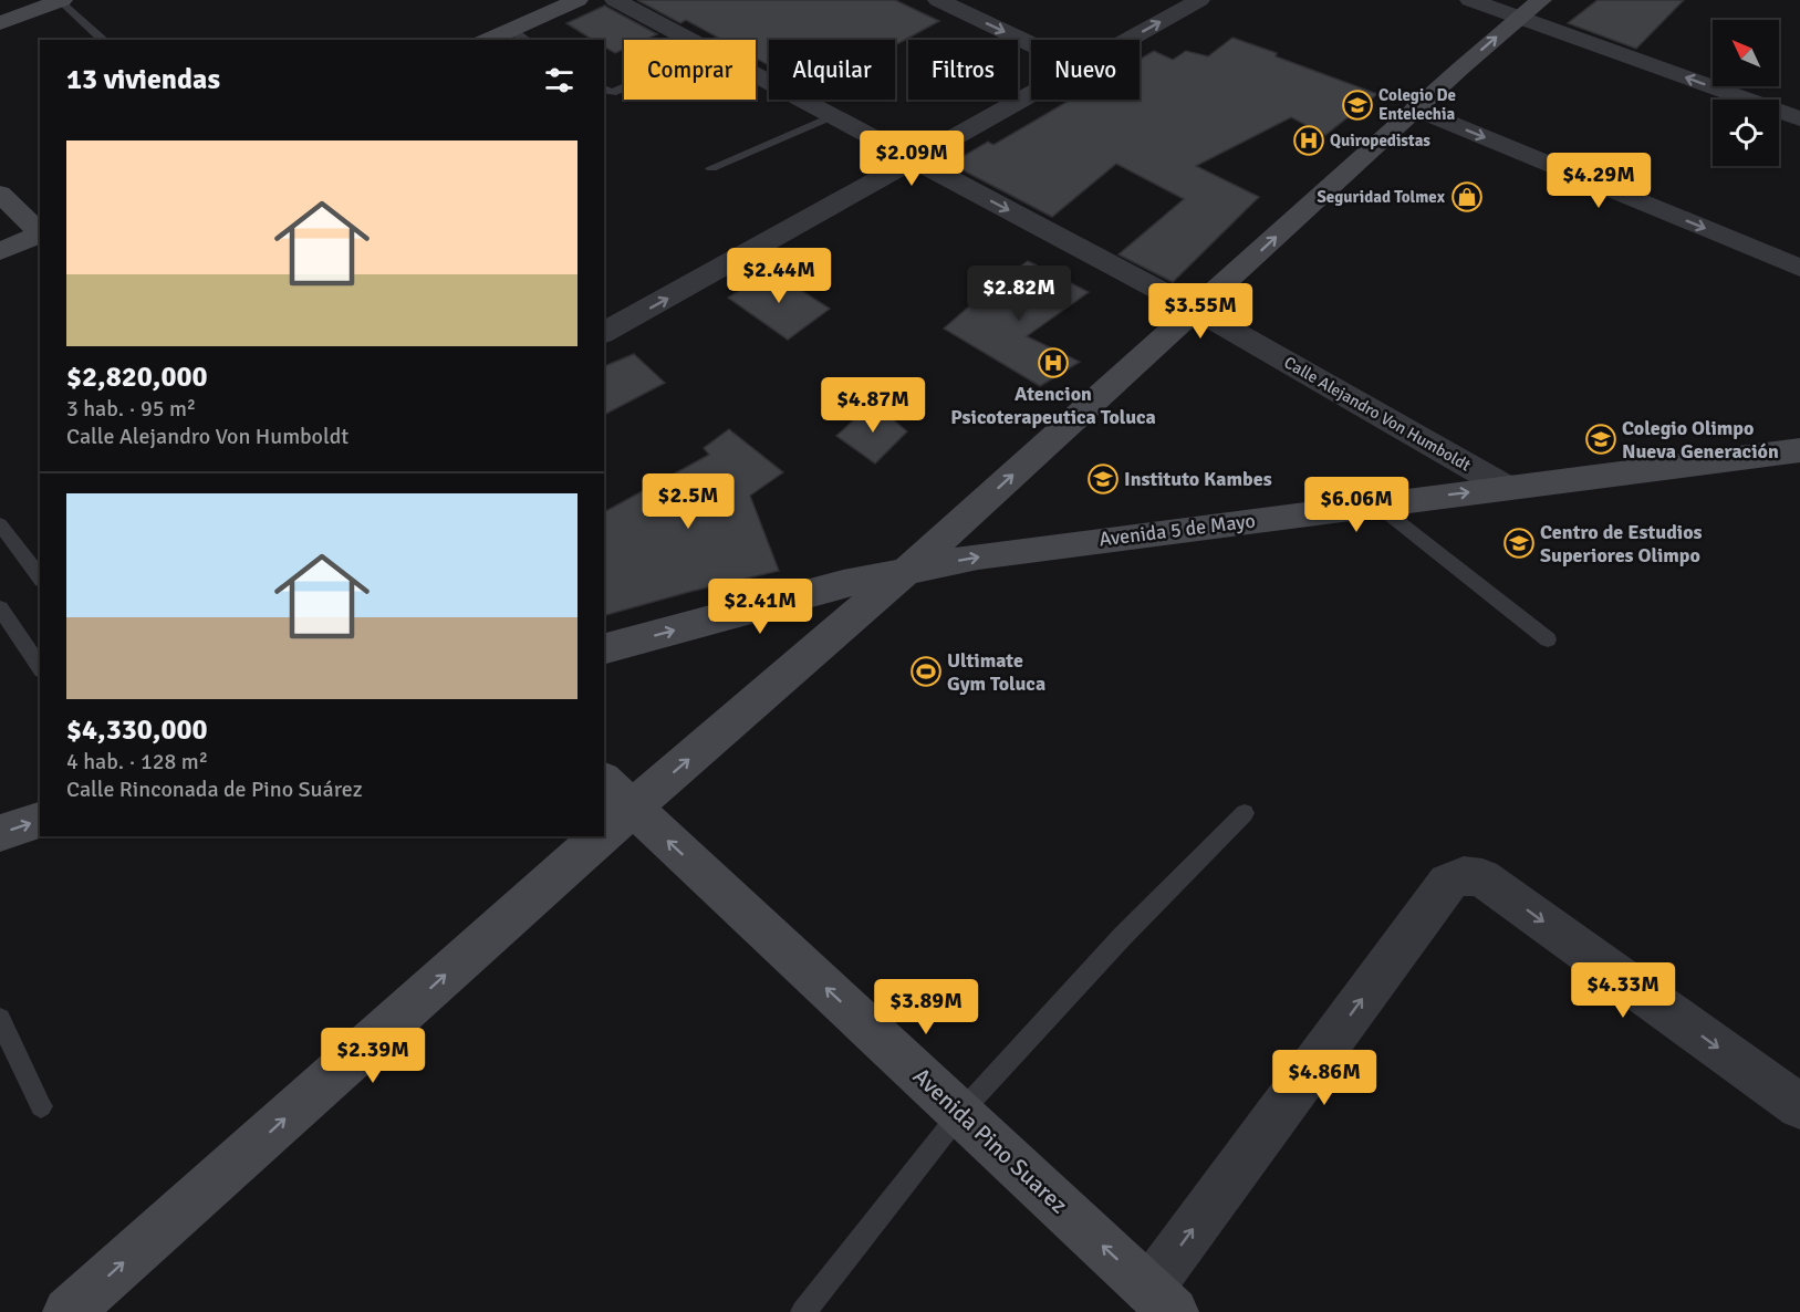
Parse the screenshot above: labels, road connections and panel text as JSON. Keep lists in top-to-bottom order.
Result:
{
  "streets": {
    "main road": ["Avenida 5 de Mayo", "Avenida Pino Suarez"],
    "street": ["Calle Alejandro Von Humboldt"]
  },
  "crossings": [
    ["Calle Alejandro Von Humboldt", "Avenida 5 de Mayo"]
  ],
  "one_way": ["Avenida 5 de Mayo", "Avenida Pino Suarez"],
  "places": {
    "school or university": [
      "Colegio De Entelechia",
      "Colegio Olimpo Nueva Generación",
      "Instituto Kambes",
      "Centro de Estudios Superiores Olimpo"
    ],
    "hospital": ["Quiropedistas", "Atencion Psicoterapeutica Toluca"],
    "shop": ["Seguridad Tolmex"],
    "sports": ["Ultimate Gym Toluca"]
  },
  "north": "top left",
  "page": {
    "chip": [
      "Comprar",
      "Alquilar",
      "Filtros",
      "Nuevo"
    ],
    "heading": "13 viviendas",
    "list": [
      {
        "name": "$2,820,000",
        "note": "3 hab. · 95 m² · Calle Alejandro Von Humboldt"
      },
      {
        "name": "$4,330,000",
        "note": "4 hab. · 128 m² · Calle Rinconada de Pino Suárez"
      }
    ],
    "price": [
      "$2.09M",
      "$4.29M",
      "$2.44M",
      "$2.82M",
      "$3.55M",
      "$4.87M",
      "$2.5M",
      "$6.06M",
      "$2.41M",
      "$4.33M",
      "$3.89M",
      "$2.39M",
      "$4.86M"
    ]
  }
}
